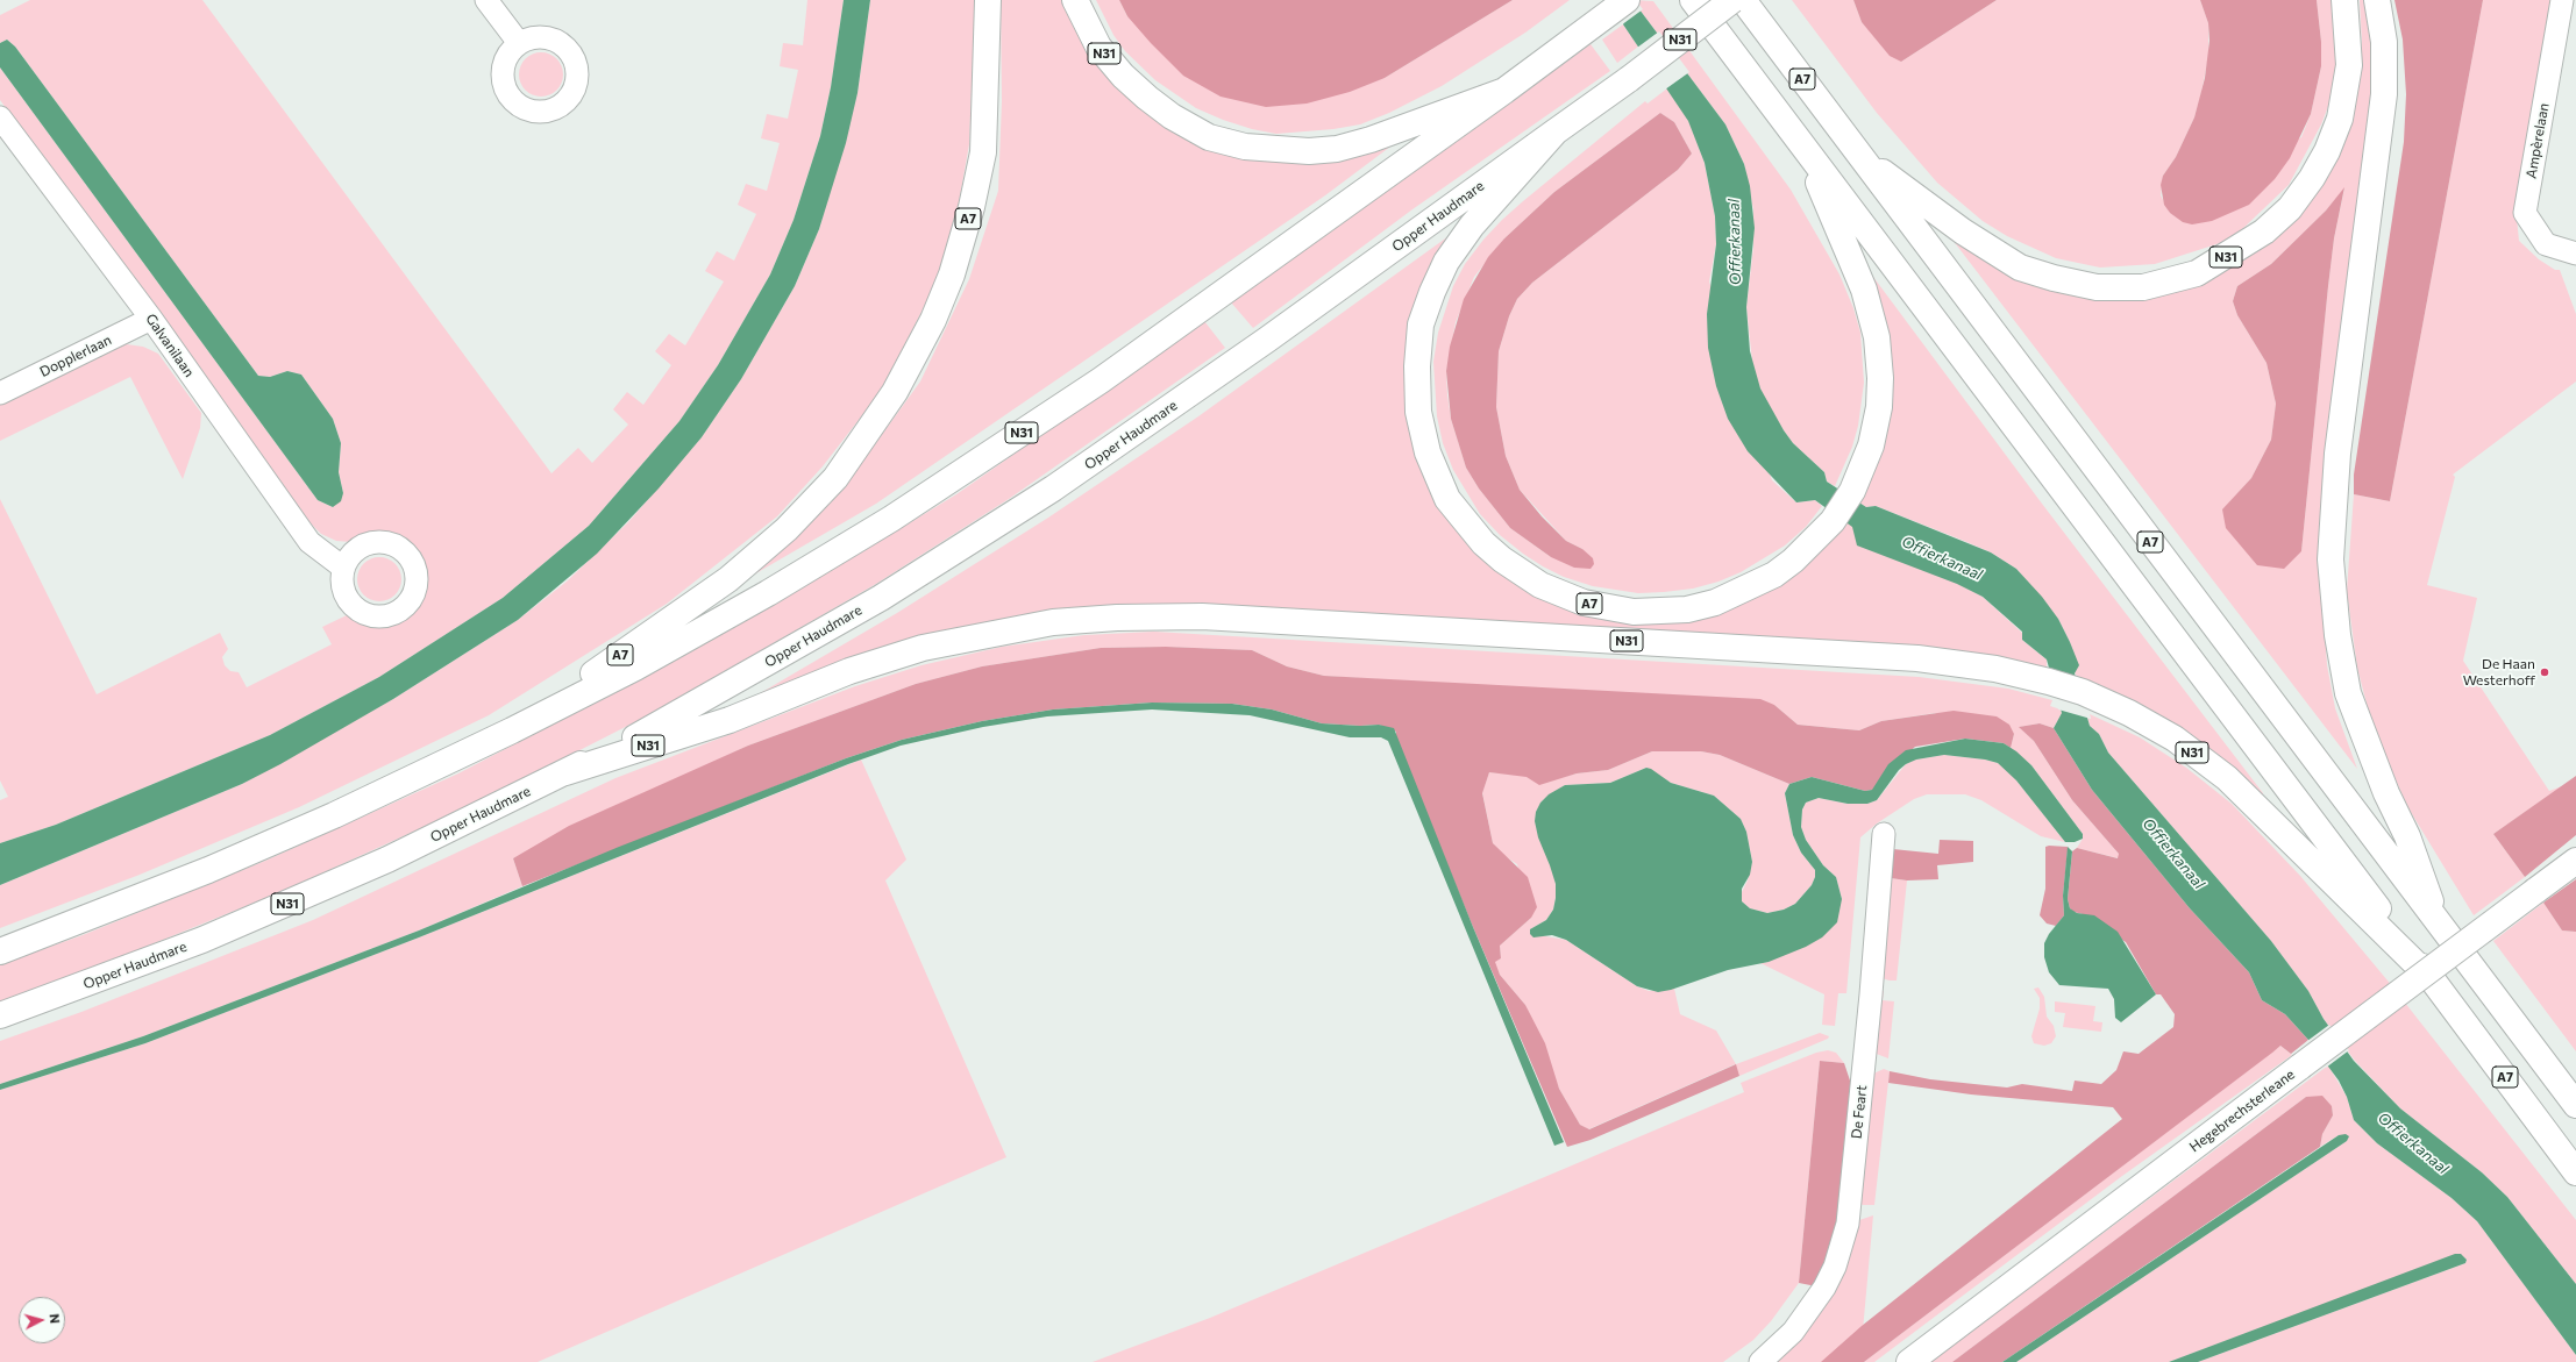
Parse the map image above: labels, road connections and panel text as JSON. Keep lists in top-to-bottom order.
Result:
{
  "streets": {
    "main road": [
      "N31",
      "A7",
      "Opper Haudmare",
      "Hegebrechsterleane"
    ],
    "street": [
      "Ampèrelaan",
      "Galvanilaan",
      "Dopplerlaan",
      "De Feart"
    ]
  },
  "crossings": [
    ["N31", "A7"],
    ["N31", "Opper Haudmare"],
    ["A7", "Opper Haudmare"],
    ["Galvanilaan", "Dopplerlaan"]
  ],
  "water": ["Offierkanaal"],
  "places": ["De Haan Westerhoff"],
  "north": "right"
}
